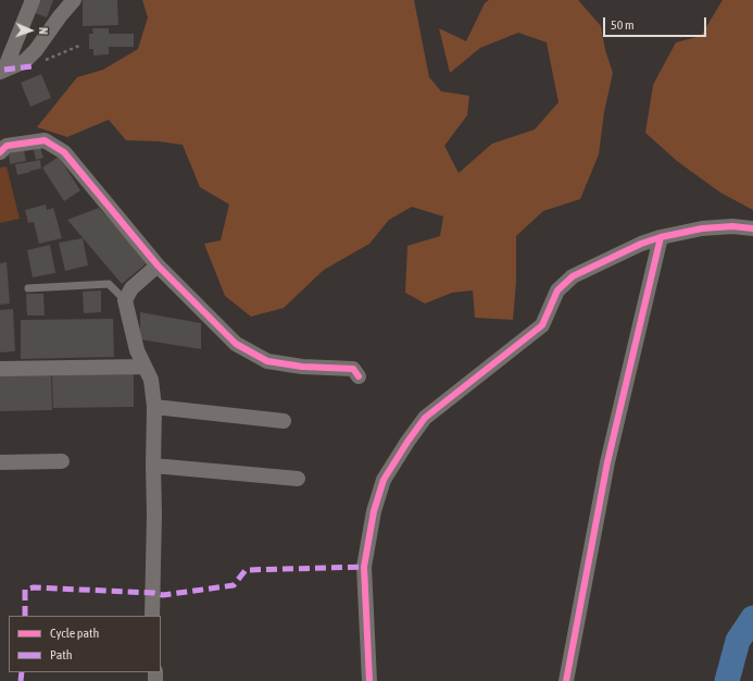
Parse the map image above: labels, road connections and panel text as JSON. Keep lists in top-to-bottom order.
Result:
{
  "legend": ["Cycle path", "Path"],
  "scale_bar": "50 m",
  "north": "right"
}
